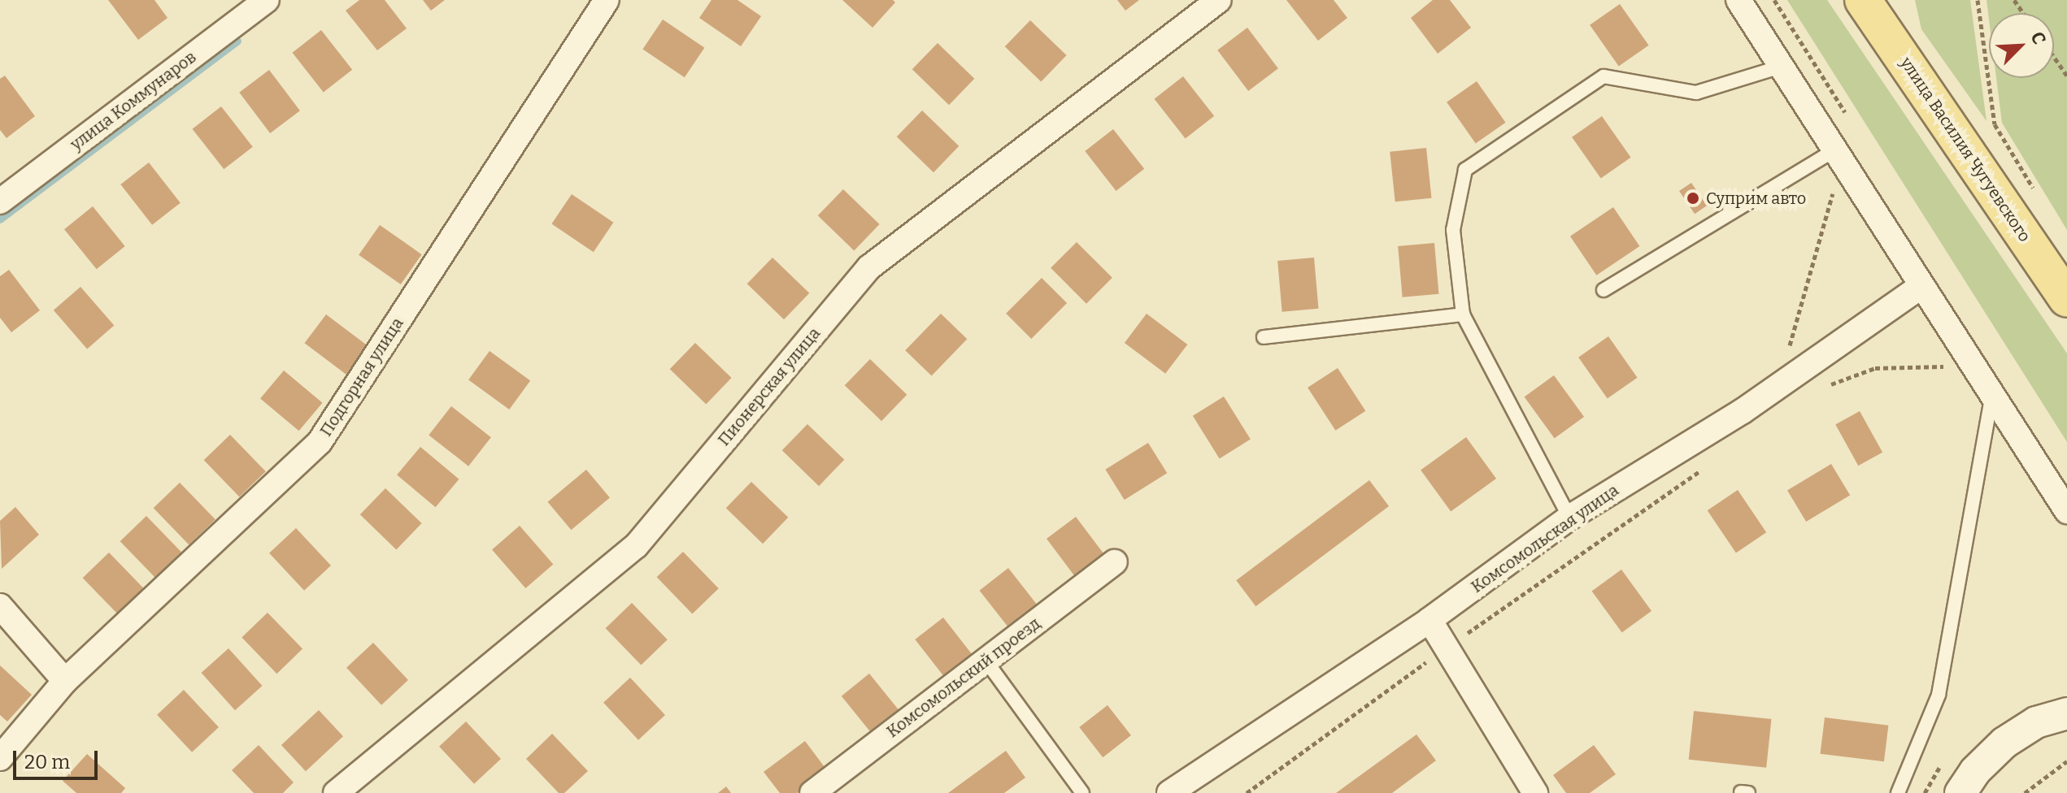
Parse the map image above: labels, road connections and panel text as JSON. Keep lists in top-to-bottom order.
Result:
{
  "streets": {
    "main road": ["улица Василия Чугуевского"],
    "street": [
      "улица Коммунаров",
      "Подгорная улица",
      "Пионерская улица",
      "Комсомольская улица",
      "Комсомольский проезд"
    ]
  },
  "places": ["Суприм авто"],
  "scale_bar": "20 m",
  "north": "top right"
}
